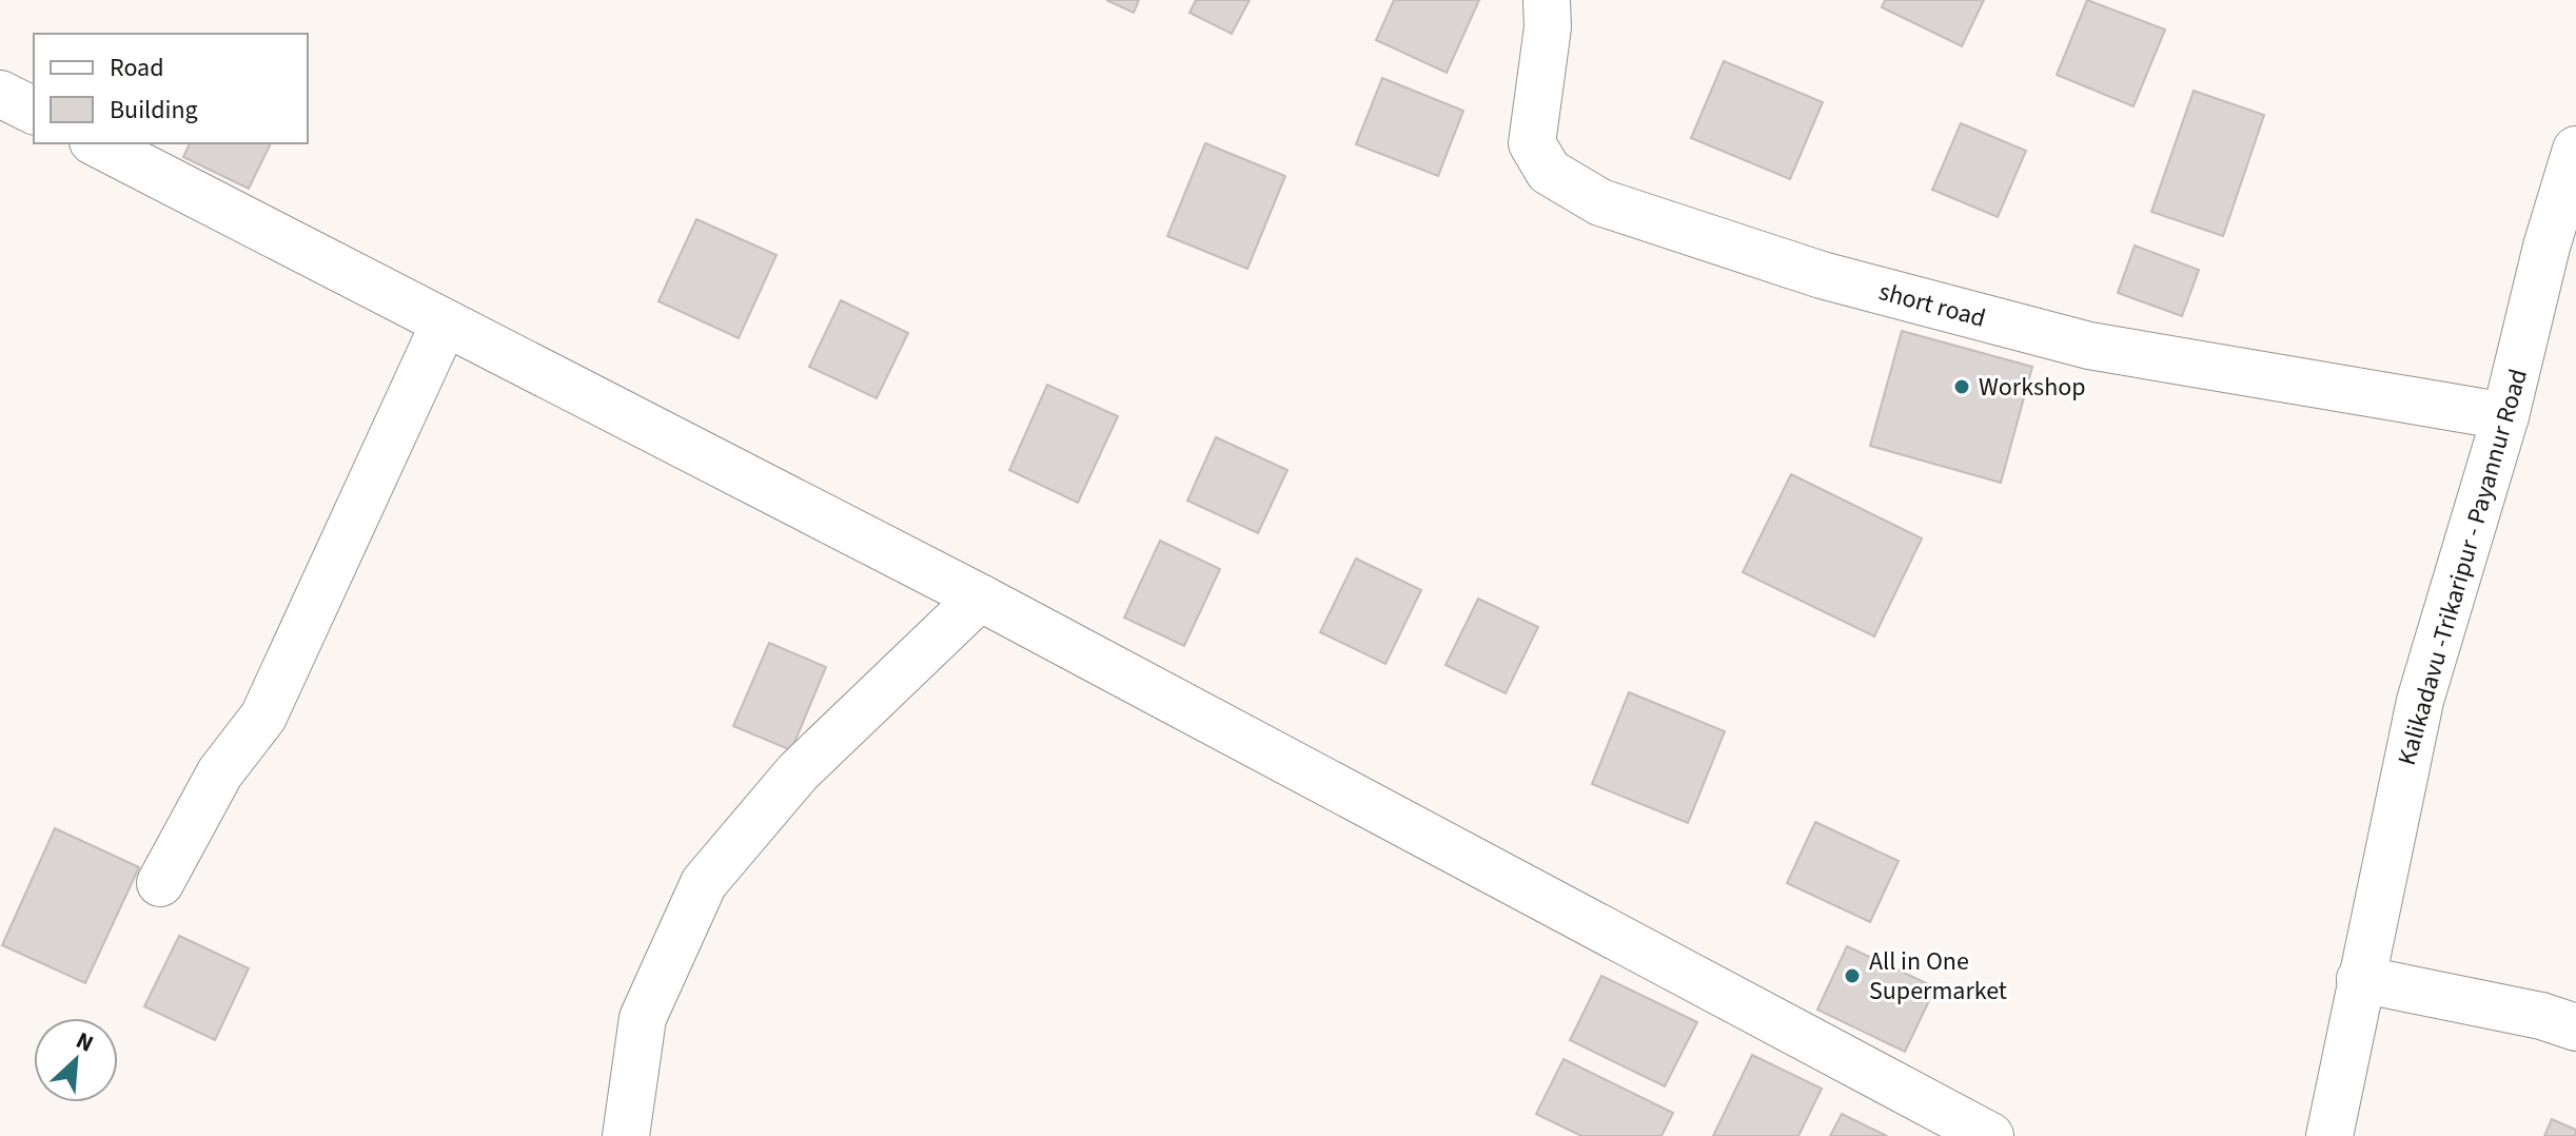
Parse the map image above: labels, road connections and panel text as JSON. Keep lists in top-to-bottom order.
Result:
{
  "streets": {
    "main road": ["short road", "Kalikadavu -Trikaripur - Payannur Road"]
  },
  "crossings": [
    ["short road", "Kalikadavu -Trikaripur - Payannur Road"]
  ],
  "places": ["Workshop", "All in One Supermarket"],
  "legend": ["Road", "Building"],
  "north": "top right"
}
